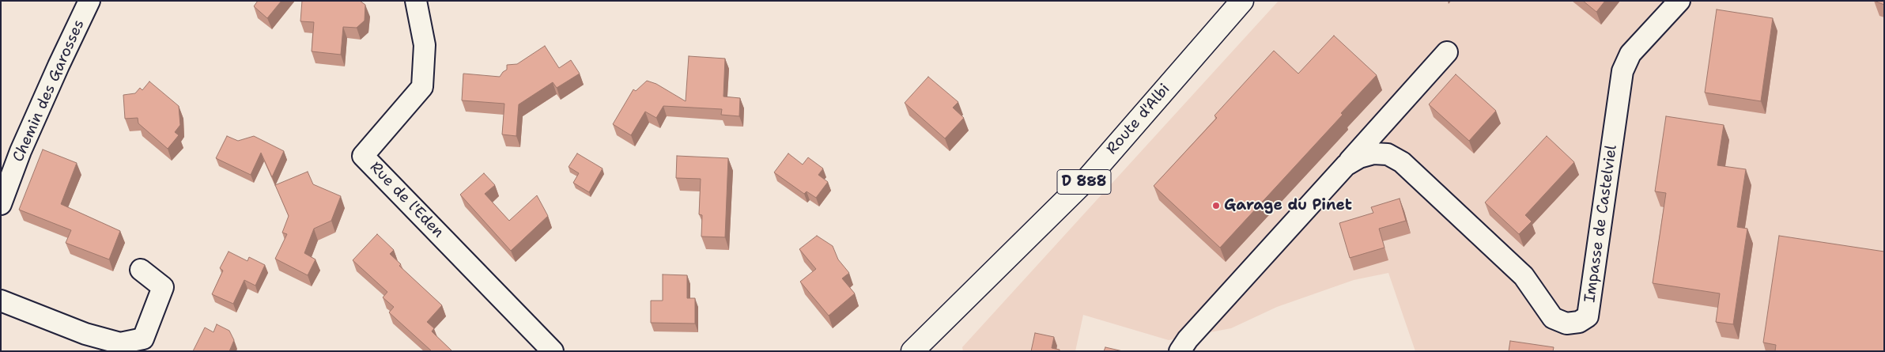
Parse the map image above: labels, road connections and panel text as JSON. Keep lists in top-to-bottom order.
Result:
{
  "streets": {
    "main road": ["Route d'Albi", "D 888"],
    "street": ["Chemin des Garosses", "Rue de l'Eden", "Impasse de Castelviel"]
  },
  "places": ["Garage du Pinet"]
}
